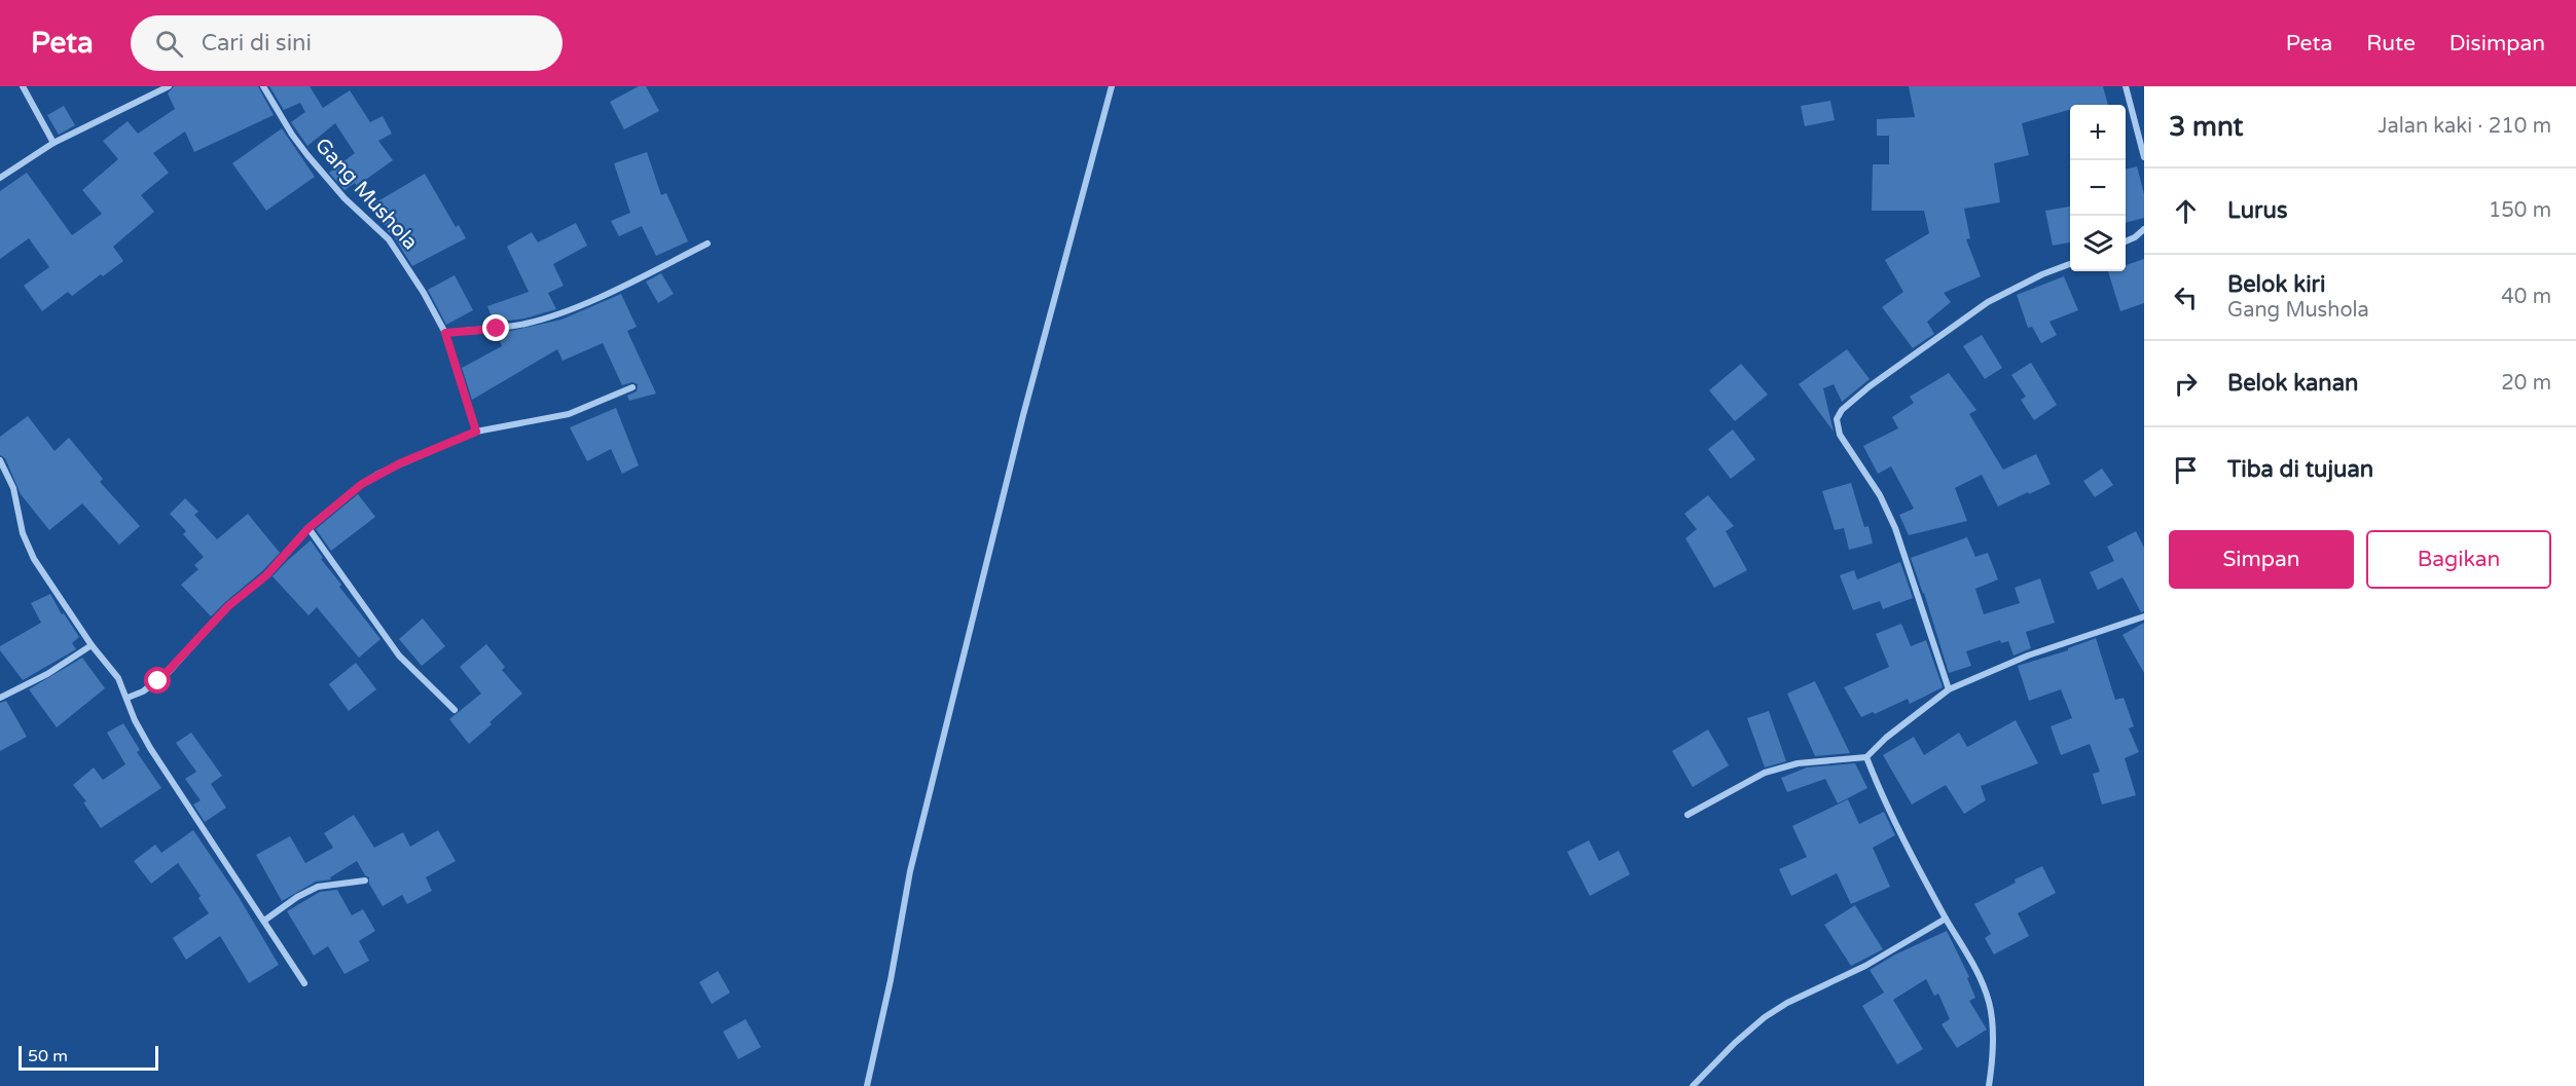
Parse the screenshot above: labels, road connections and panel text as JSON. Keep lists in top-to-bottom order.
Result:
{
  "streets": {
    "street": ["Gang Mushola"]
  },
  "scale_bar": "50 m",
  "page": {
    "header": "Peta",
    "search": "Cari di sini",
    "nav": ["Peta", "Rute", "Disimpan"],
    "heading": ["3 mnt", "Jalan kaki · 210 m"],
    "map_buttons": ["+", "−"],
    "list": [
      ["Lurus", "150 m"],
      ["Belok kiri", "Gang Mushola", "40 m"],
      ["Belok kanan", "20 m"],
      "Tiba di tujuan"
    ],
    "buttons": ["Simpan", "Bagikan"],
    "scale": "50 m"
  }
}
